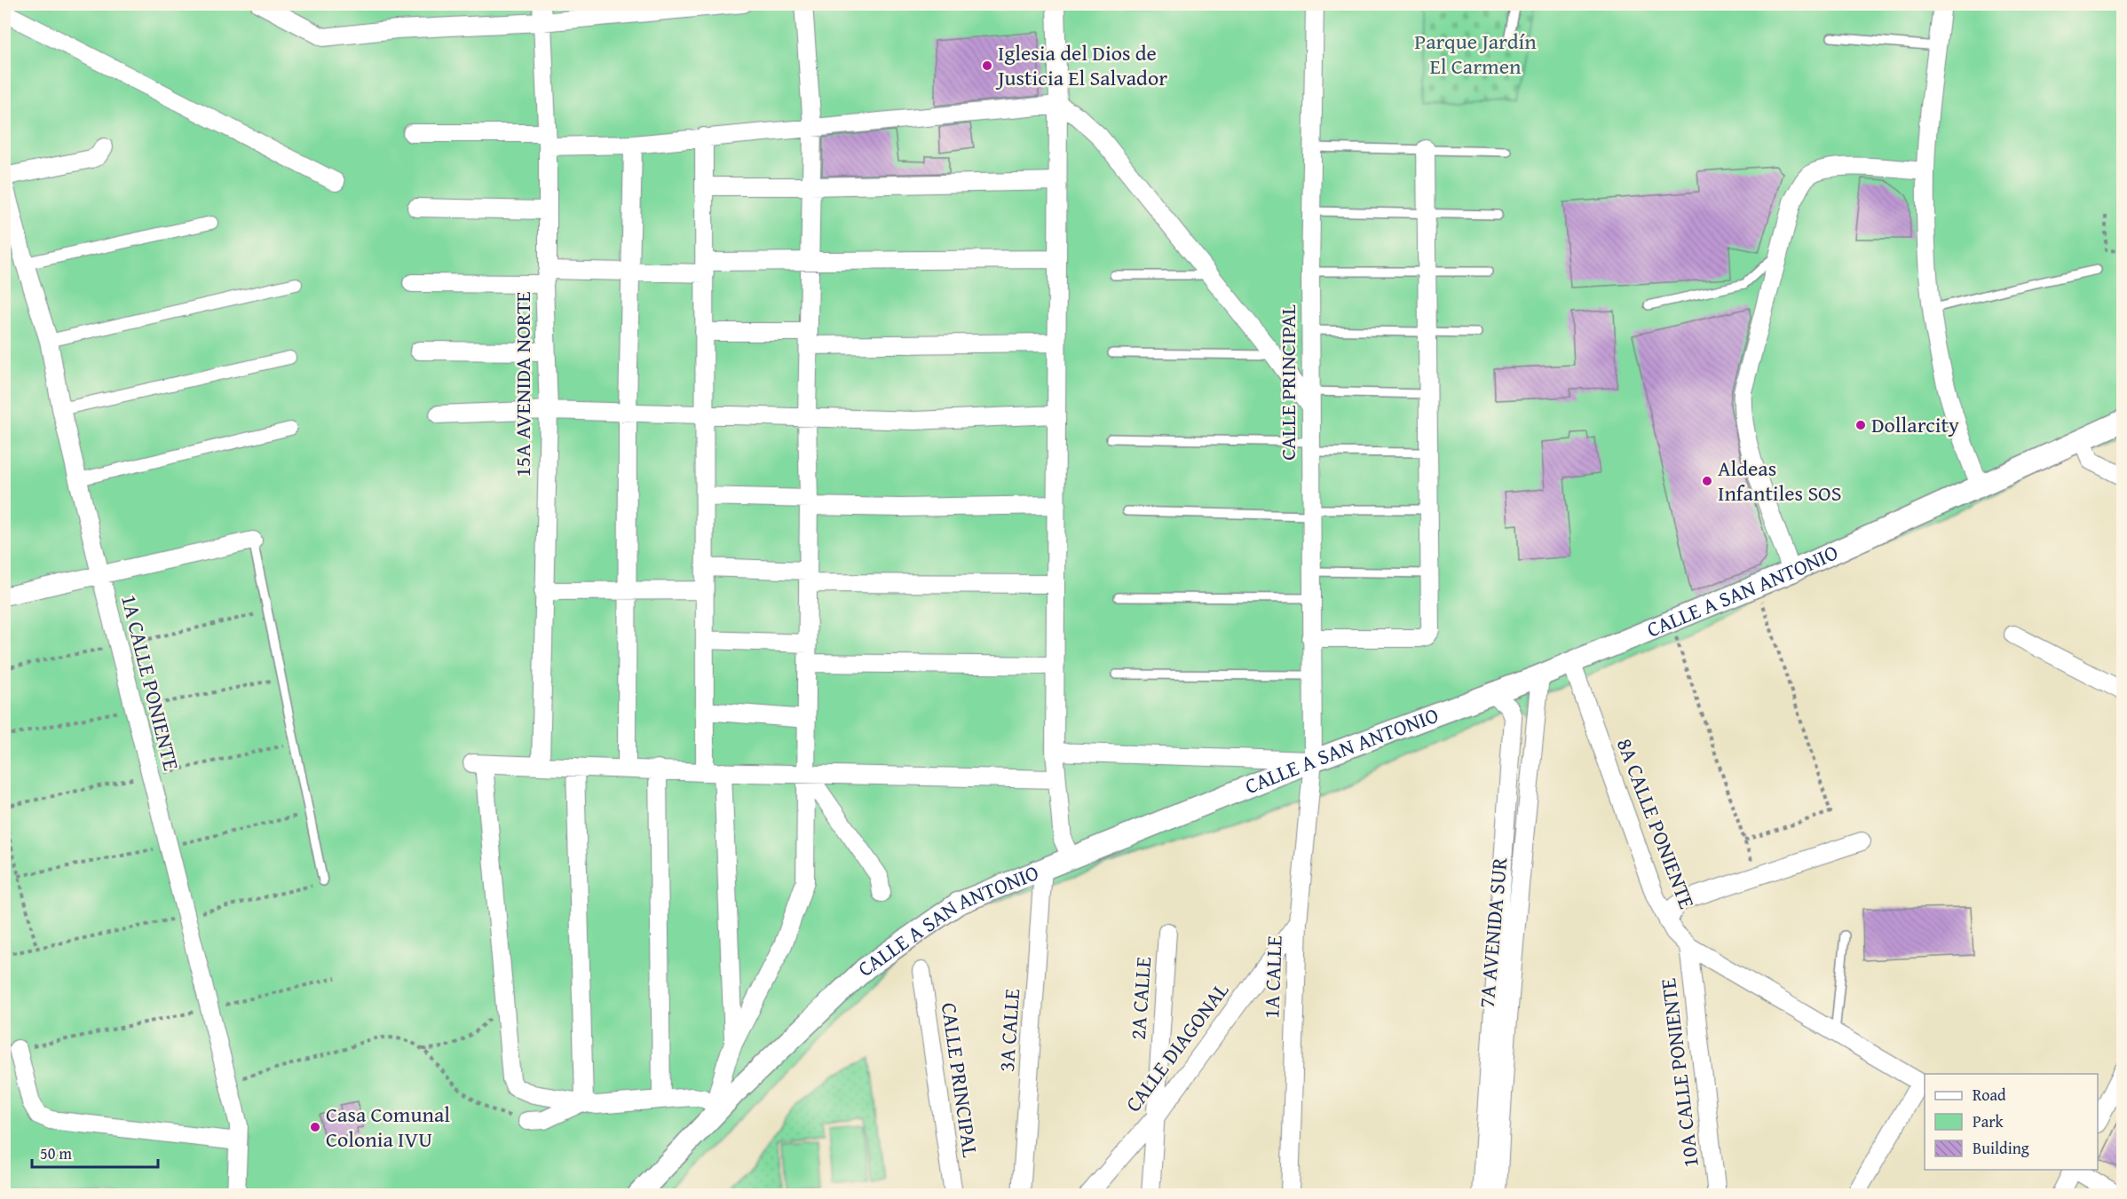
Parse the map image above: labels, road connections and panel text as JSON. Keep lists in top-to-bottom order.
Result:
{
  "streets": {
    "street": [
      "CALLE PRINCIPAL",
      "15A AVENIDA NORTE",
      "CALLE A SAN ANTONIO",
      "1A CALLE PONIENTE",
      "8A CALLE PONIENTE",
      "7A AVENIDA SUR",
      "1A CALLE",
      "2A CALLE",
      "3A CALLE",
      "CALLE DIAGONAL",
      "10A CALLE PONIENTE"
    ]
  },
  "crossings": [
    ["CALLE PRINCIPAL", "CALLE A SAN ANTONIO"],
    ["CALLE PRINCIPAL", "1A CALLE"],
    ["CALLE A SAN ANTONIO", "8A CALLE PONIENTE"],
    ["CALLE A SAN ANTONIO", "7A AVENIDA SUR"],
    ["CALLE A SAN ANTONIO", "1A CALLE"],
    ["CALLE A SAN ANTONIO", "3A CALLE"],
    ["8A CALLE PONIENTE", "10A CALLE PONIENTE"],
    ["1A CALLE", "CALLE DIAGONAL"],
    ["2A CALLE", "CALLE DIAGONAL"]
  ],
  "parks": ["Parque Jardín El Carmen"],
  "places": [
    "Iglesia del Dios de Justicia El Salvador",
    "Dollarcity",
    "Aldeas Infantiles SOS",
    "Casa Comunal Colonia IVU"
  ],
  "legend": ["Road", "Park", "Building"],
  "scale_bar": "50 m"
}
